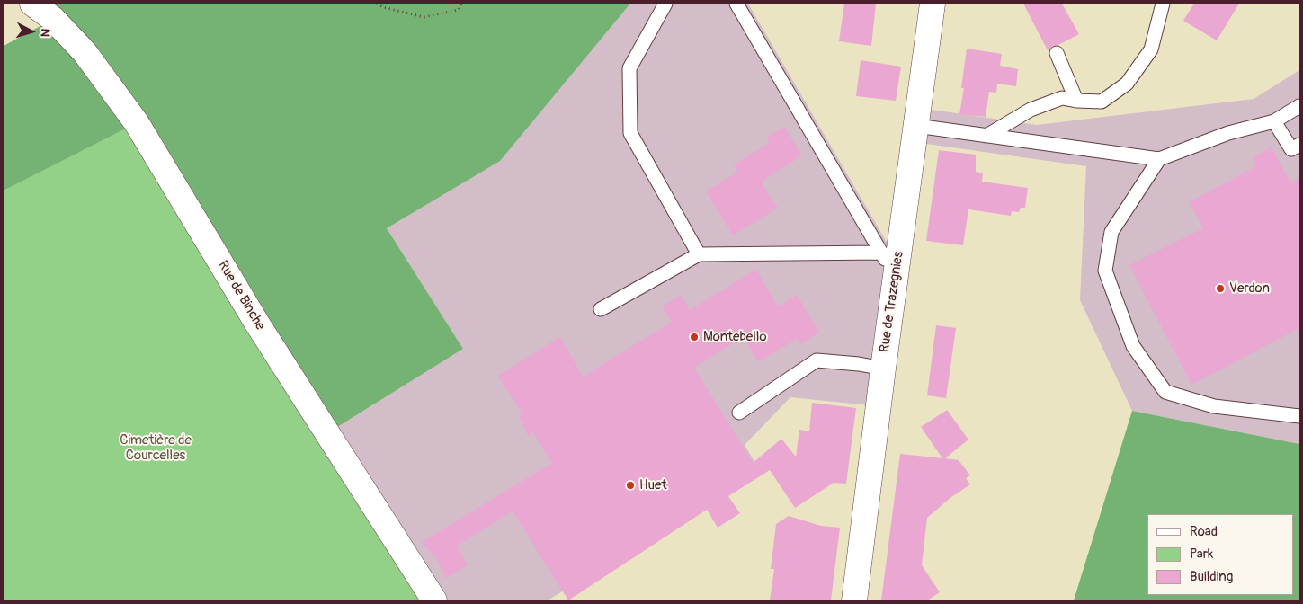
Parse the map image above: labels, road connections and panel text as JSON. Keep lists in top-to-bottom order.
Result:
{
  "streets": {
    "street": ["Rue de Binche", "Rue de Trazegnies"]
  },
  "parks": ["Cimetière de Courcelles"],
  "places": ["Verdon", "Montebello", "Huet"],
  "legend": ["Road", "Park", "Building"],
  "north": "right"
}
